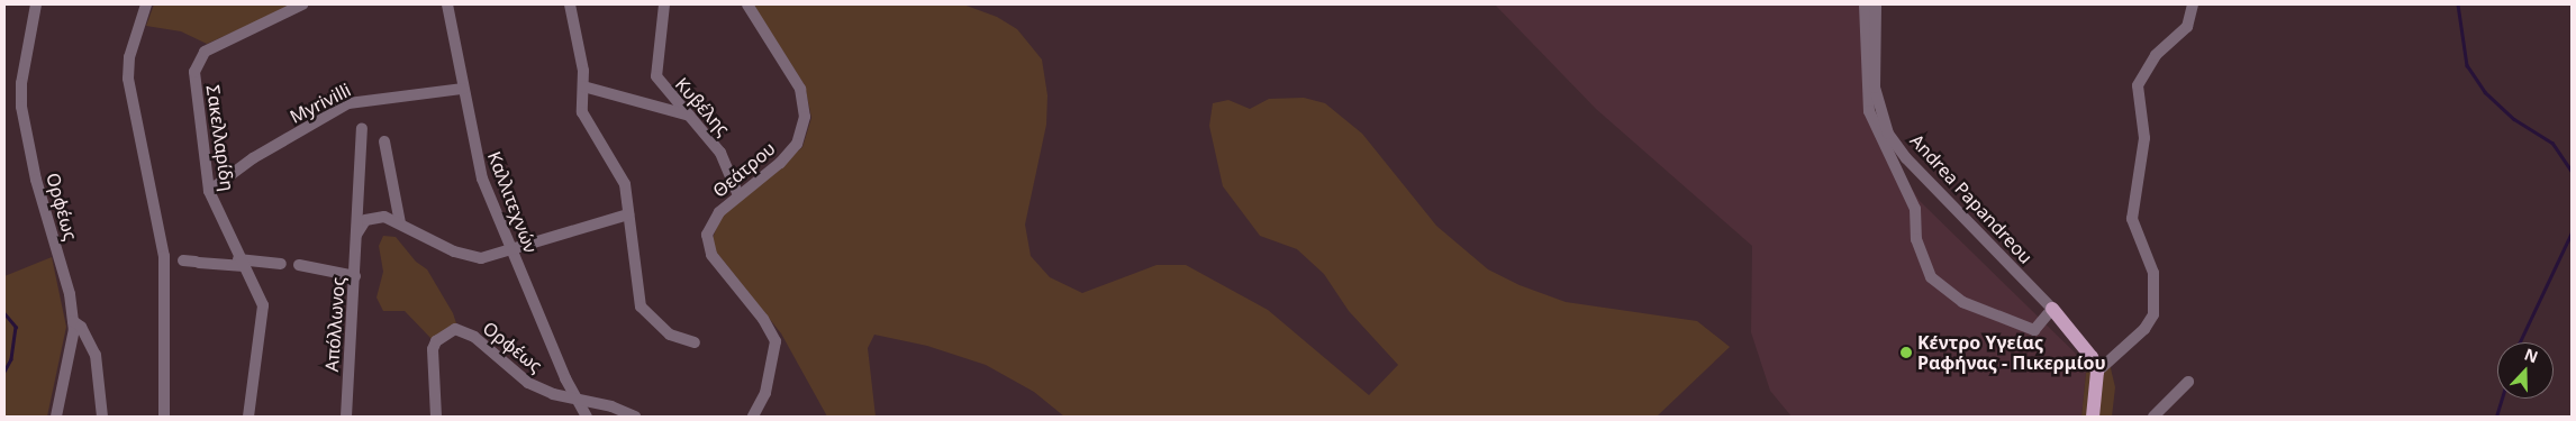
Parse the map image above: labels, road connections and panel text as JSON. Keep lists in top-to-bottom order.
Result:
{
  "streets": {
    "street": [
      "Myrivilli",
      "Κυβέλης",
      "Σακελλαρίδη",
      "Θεάτρου",
      "Andrea Papandreou",
      "Καλλιτεχνών",
      "Ορφέως",
      "Απόλλωνος"
    ]
  },
  "crossings": [
    ["Myrivilli", "Σακελλαρίδη"],
    ["Myrivilli", "Καλλιτεχνών"],
    ["Κυβέλης", "Θεάτρου"],
    ["Καλλιτεχνών", "Ορφέως"]
  ],
  "places": ["Κέντρο Υγείας Ραφήνας - Πικερμίου"],
  "north": "top"
}
